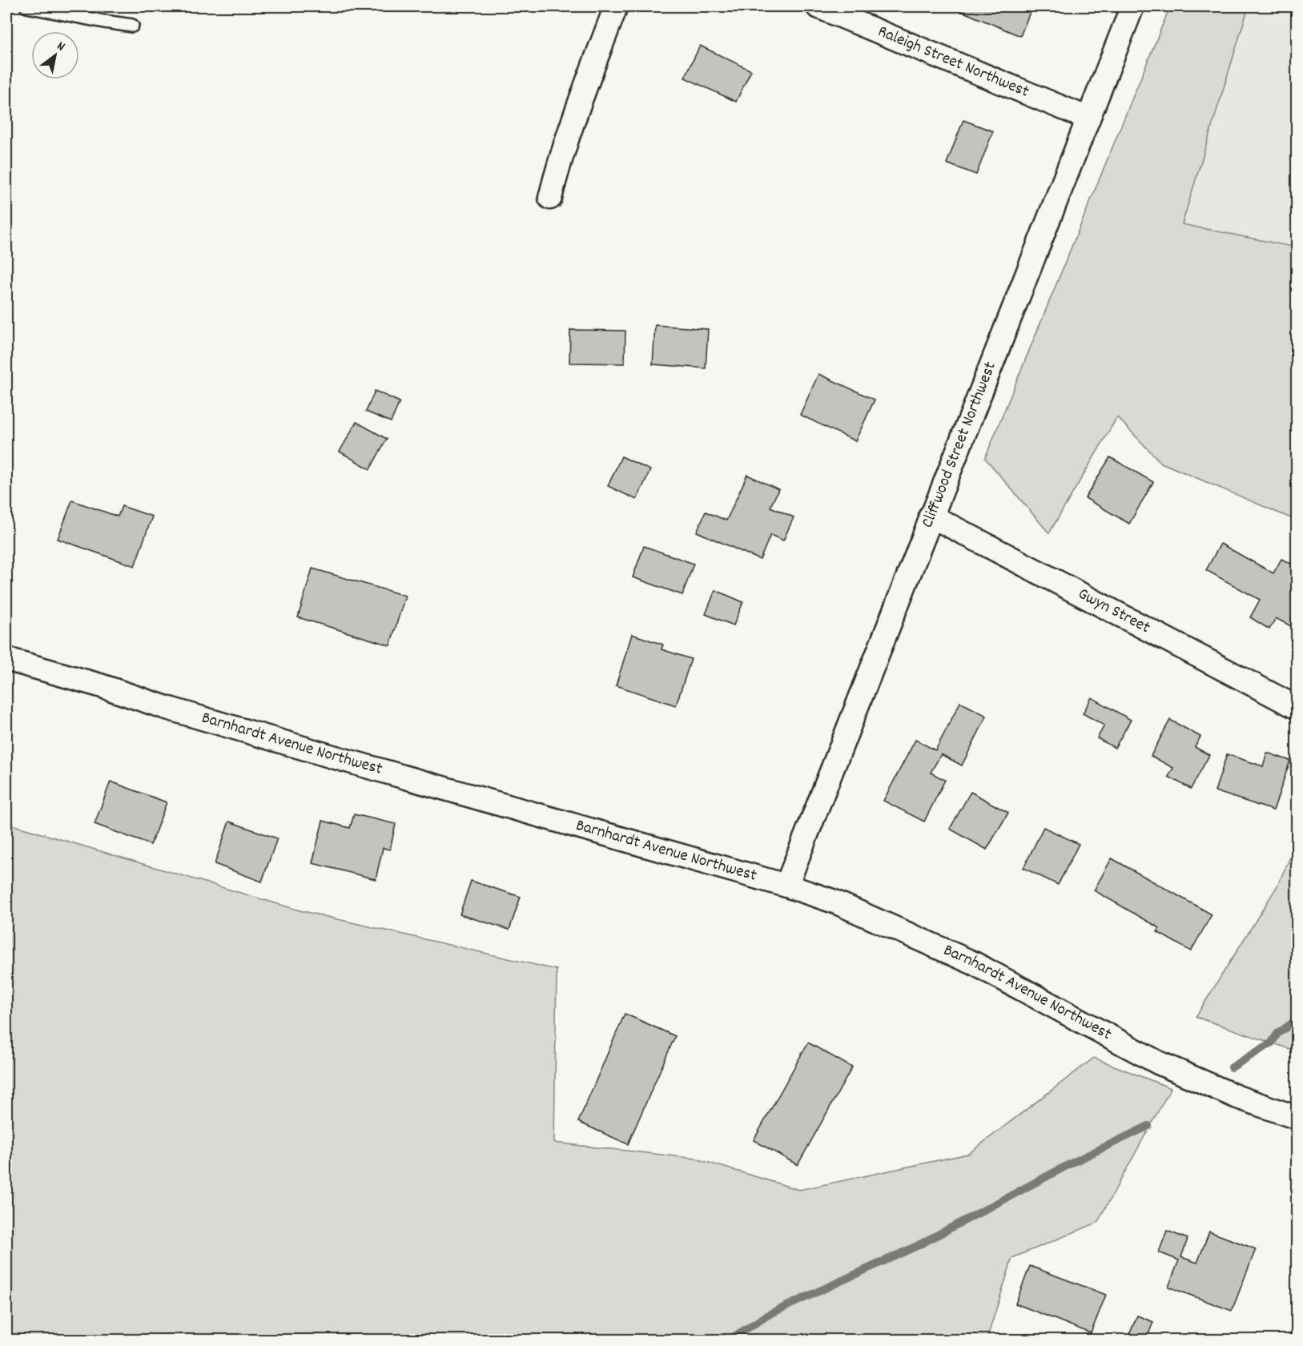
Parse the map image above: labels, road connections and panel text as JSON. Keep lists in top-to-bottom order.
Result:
{
  "streets": {
    "street": [
      "Raleigh Street Northwest",
      "Cliffwood Street Northwest",
      "Gwyn Street",
      "Barnhardt Avenue Northwest"
    ]
  },
  "crossings": [
    ["Raleigh Street Northwest", "Cliffwood Street Northwest"],
    ["Cliffwood Street Northwest", "Gwyn Street"],
    ["Cliffwood Street Northwest", "Barnhardt Avenue Northwest"]
  ],
  "north": "top right"
}
